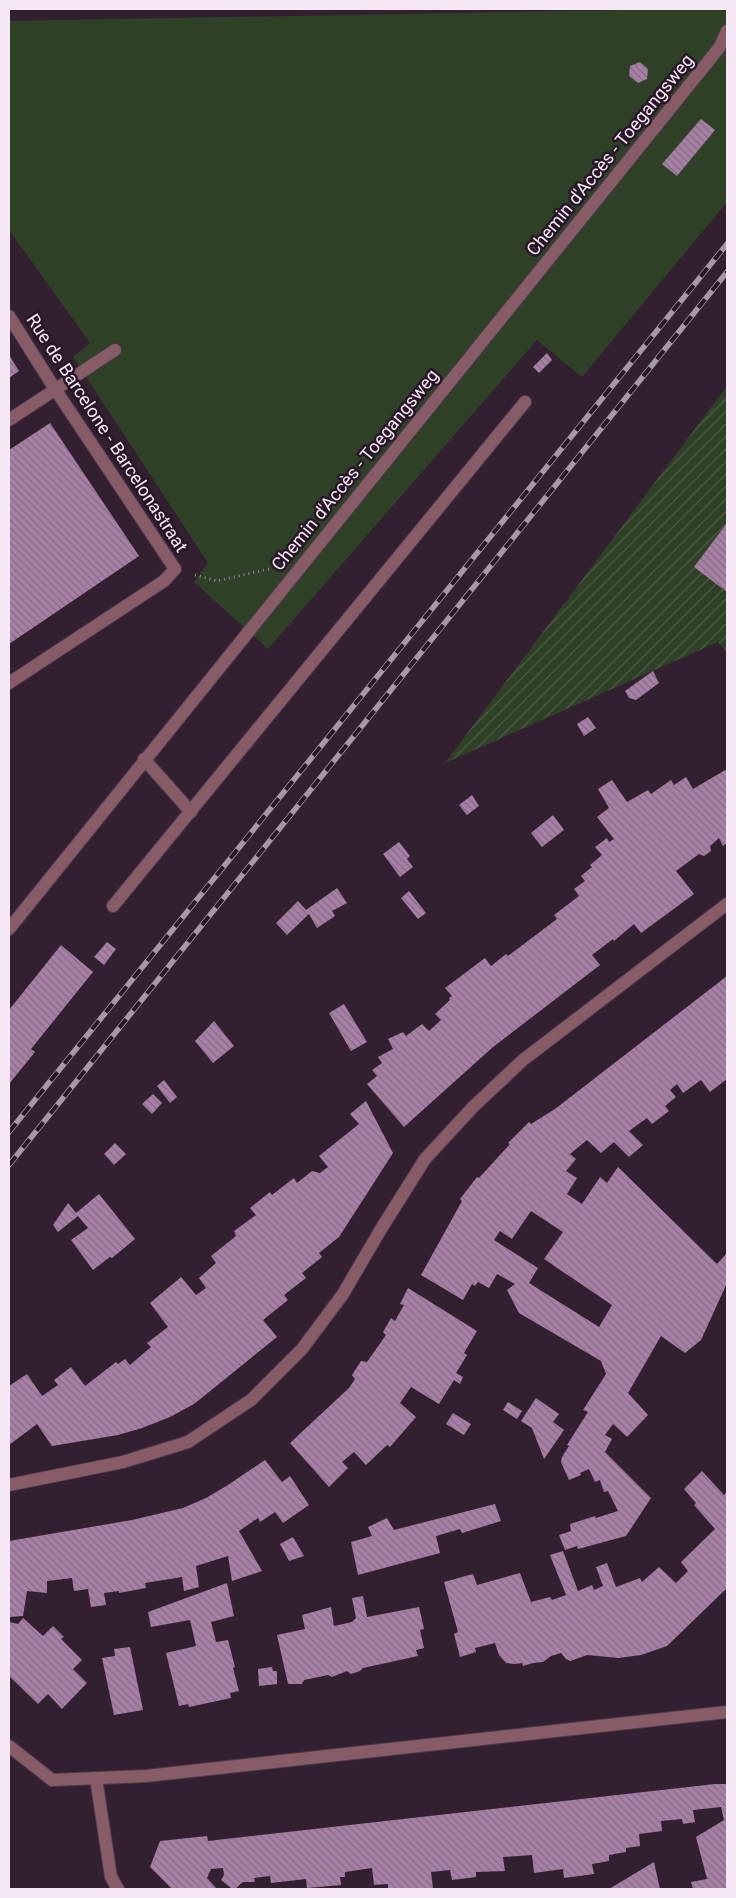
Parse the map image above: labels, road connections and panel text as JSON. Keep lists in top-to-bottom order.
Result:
{
  "streets": {
    "street": ["Chemin d'Accès - Toegangsweg", "Rue de Barcelone - Barcelonastraat"]
  }
}
